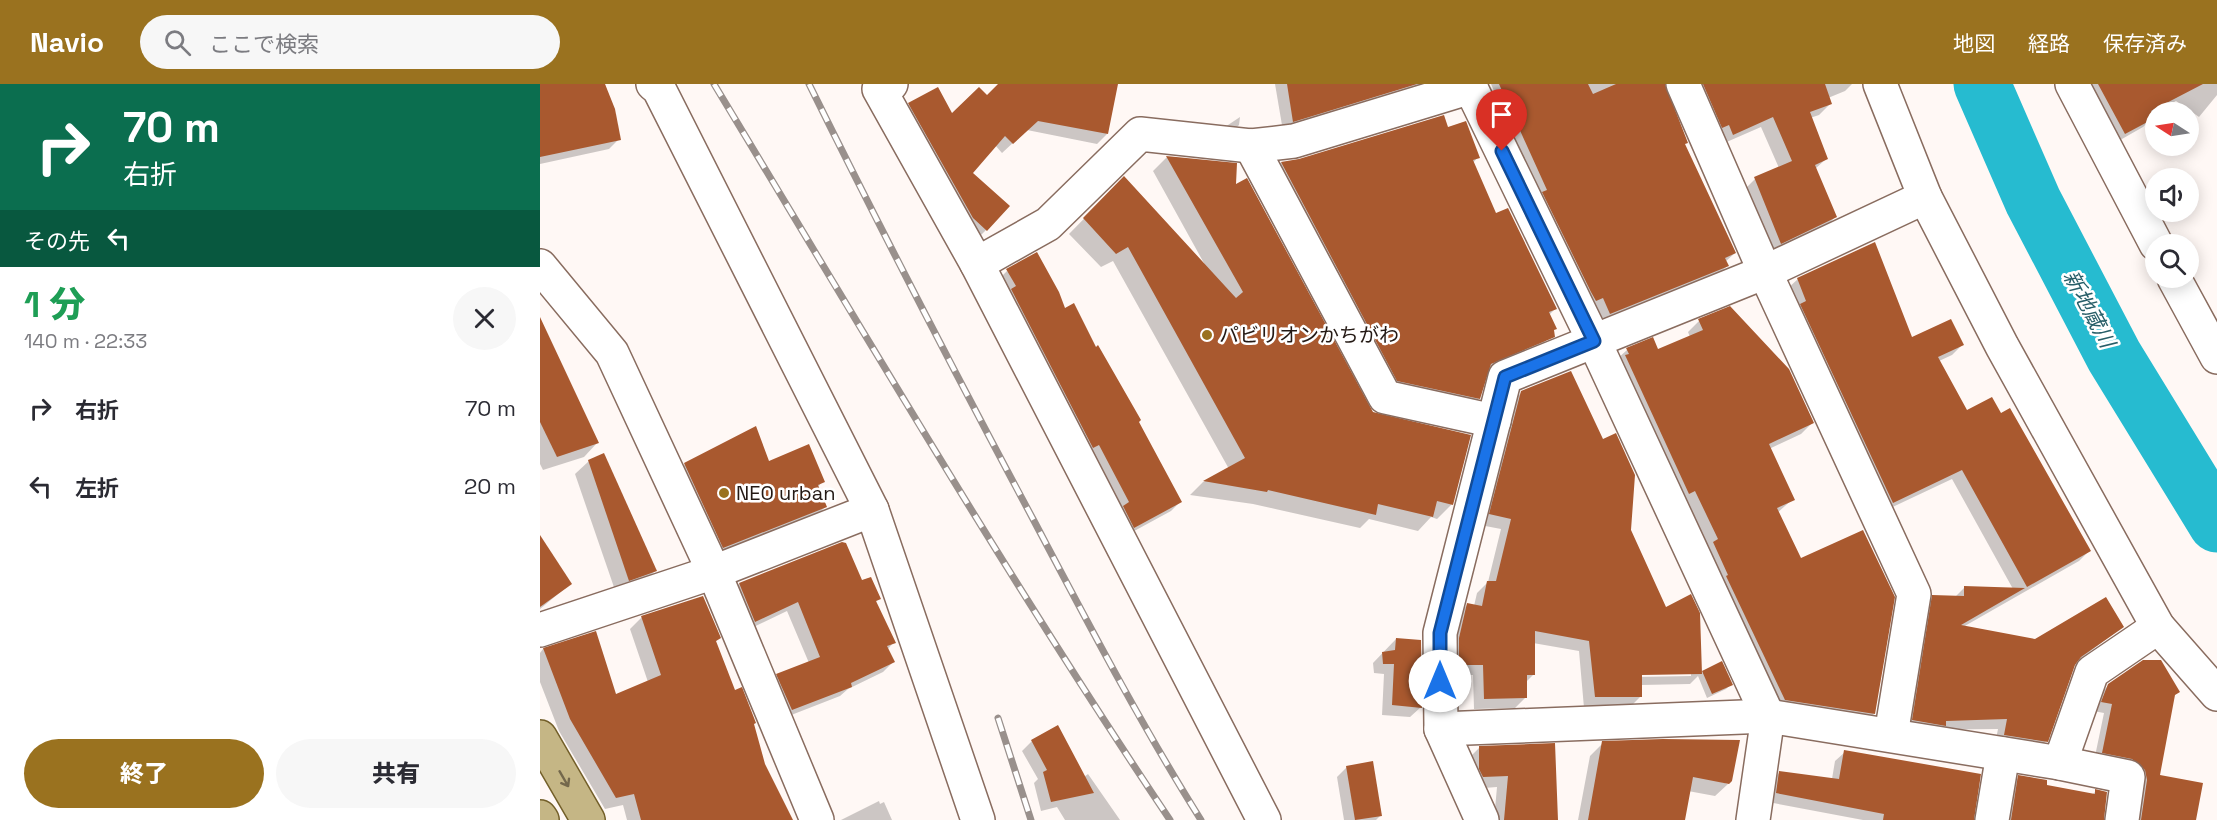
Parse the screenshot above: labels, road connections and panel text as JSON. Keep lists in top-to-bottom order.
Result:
{
  "water": ["新地蔵川"],
  "places": ["パビリオンかちがわ", "NEO urban"],
  "north": "left",
  "page": {
    "header": "Navio",
    "search": "ここで検索",
    "nav": ["地図", "経路", "保存済み"],
    "turn": ["70 m", "右折"],
    "then": "その先",
    "heading": ["1 分", "140 m · 22:33"],
    "list": [
      {
        "name": "右折",
        "value": "70 m"
      },
      {
        "name": "左折",
        "value": "20 m"
      }
    ],
    "buttons": ["終了", "共有"]
  }
}
